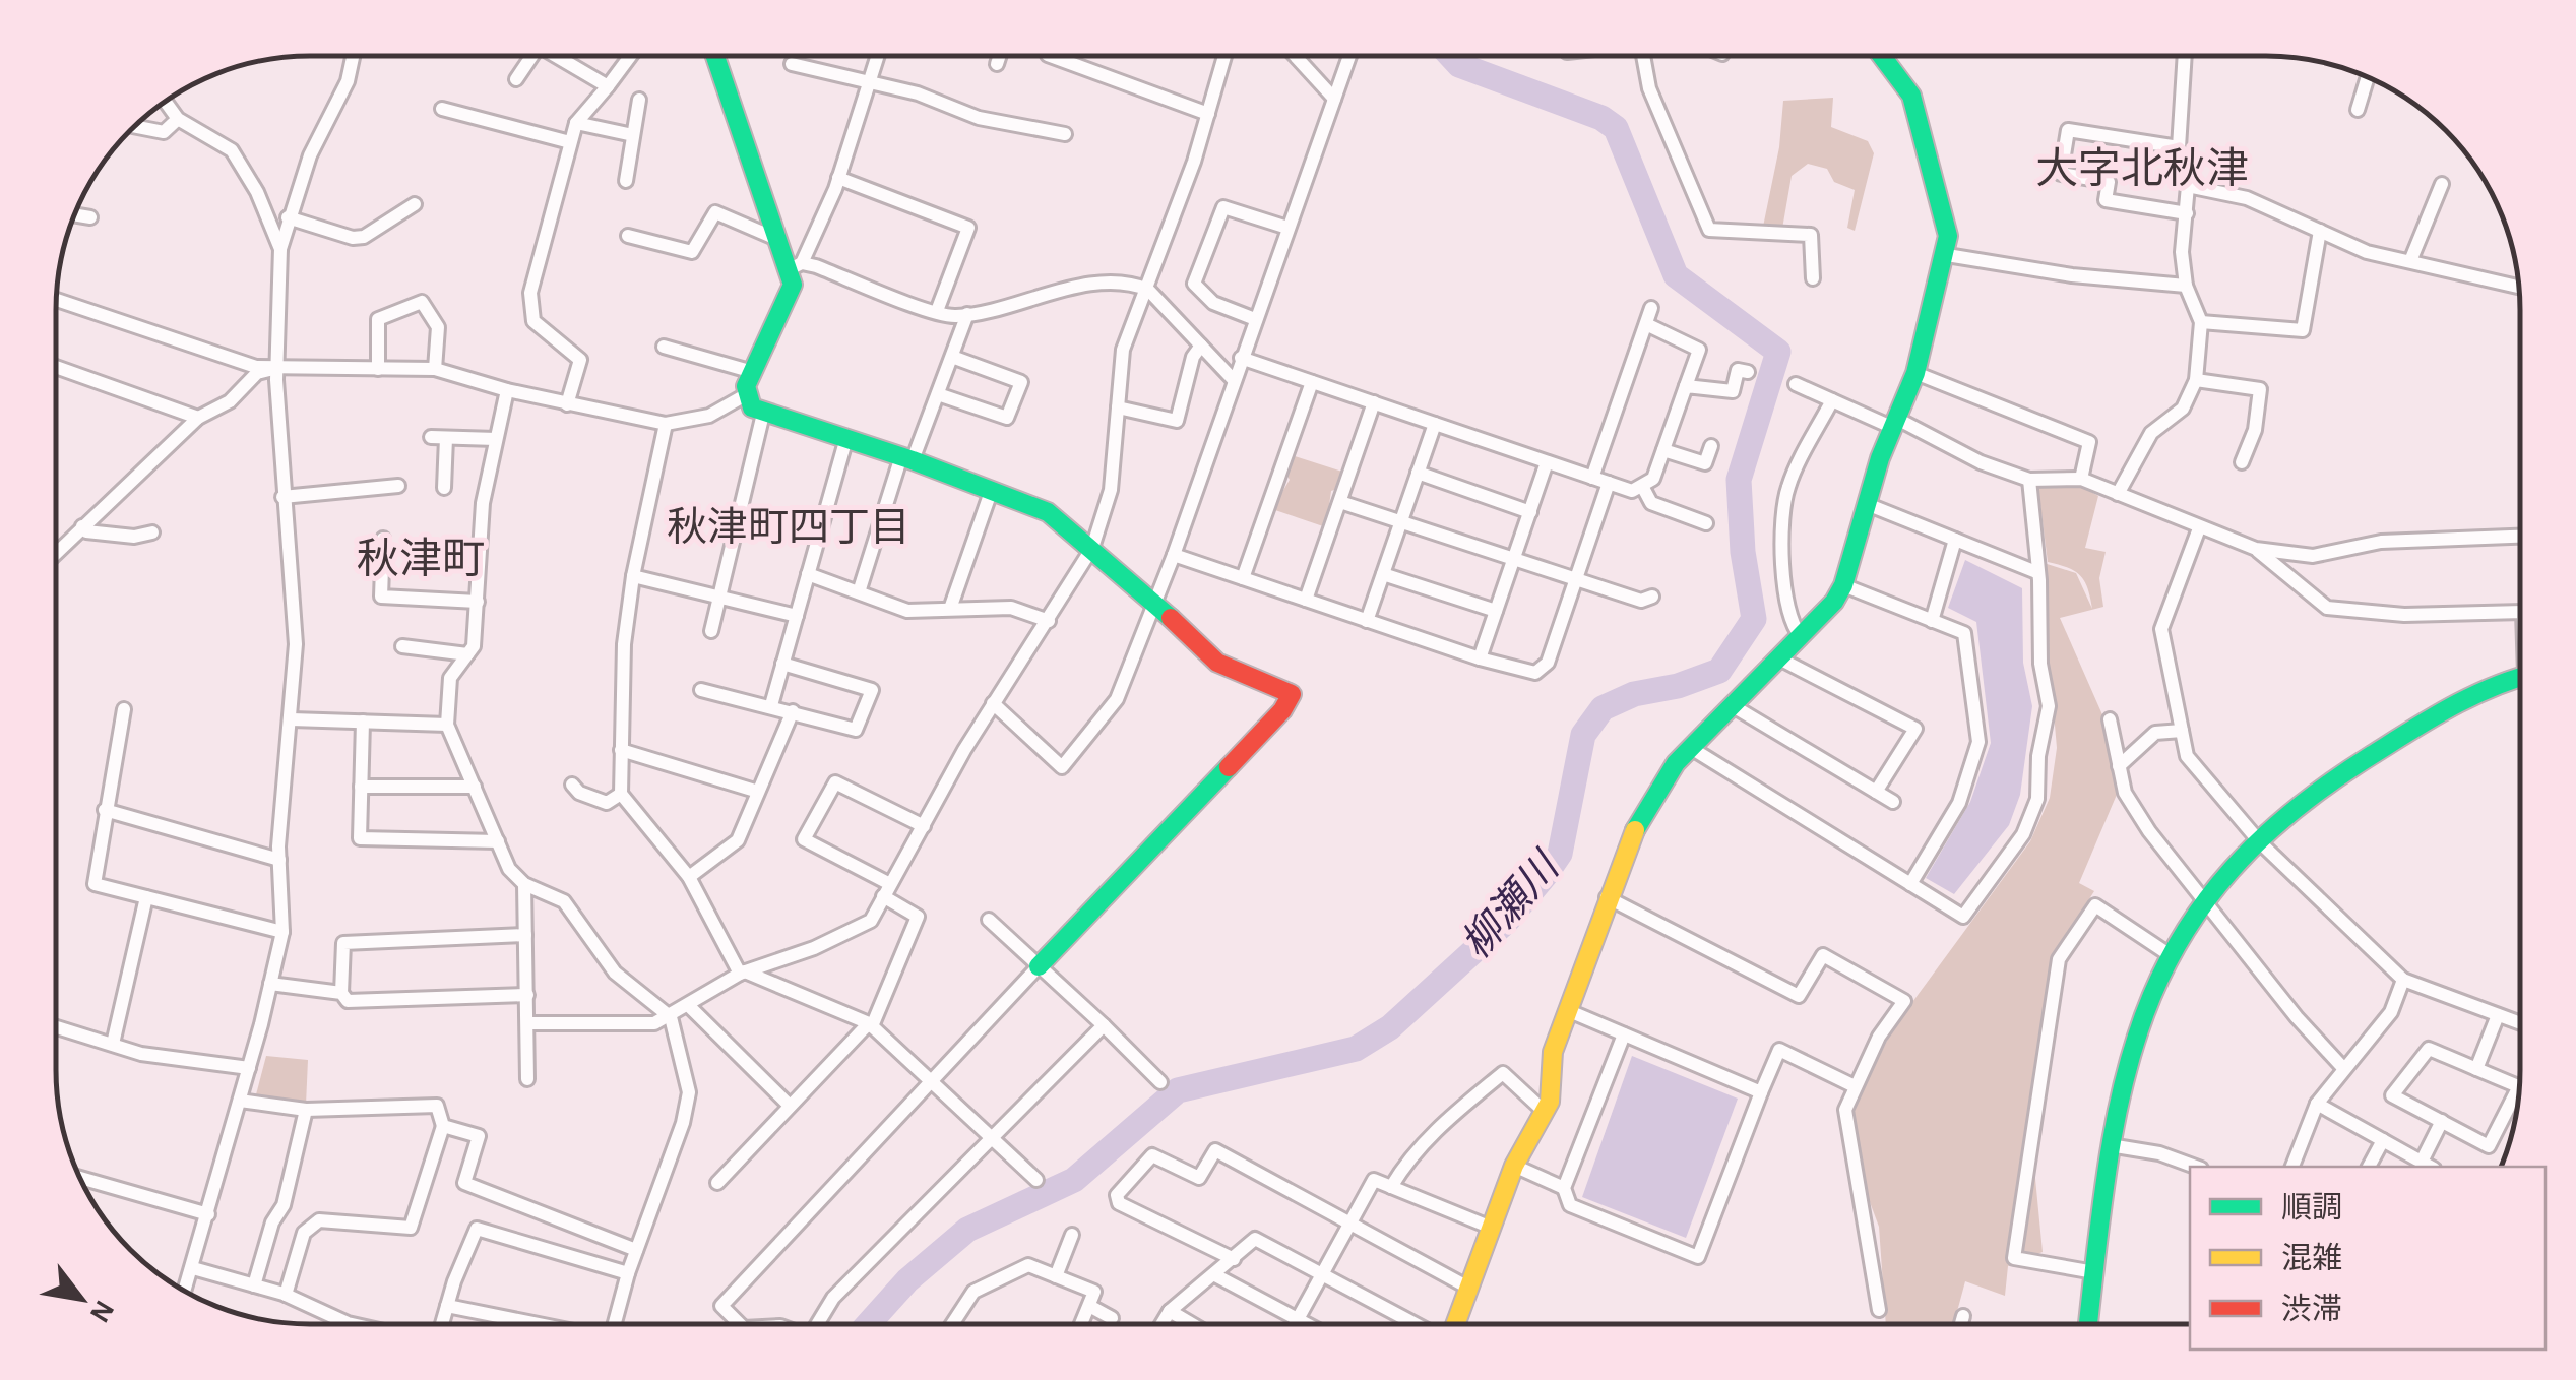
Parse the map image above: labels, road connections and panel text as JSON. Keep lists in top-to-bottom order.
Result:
{
  "districts": ["大字北秋津", "秋津町四丁目", "秋津町"],
  "water": ["柳瀬川"],
  "legend": ["順調", "混雑", "渋滞"],
  "north": "bottom right"
}
